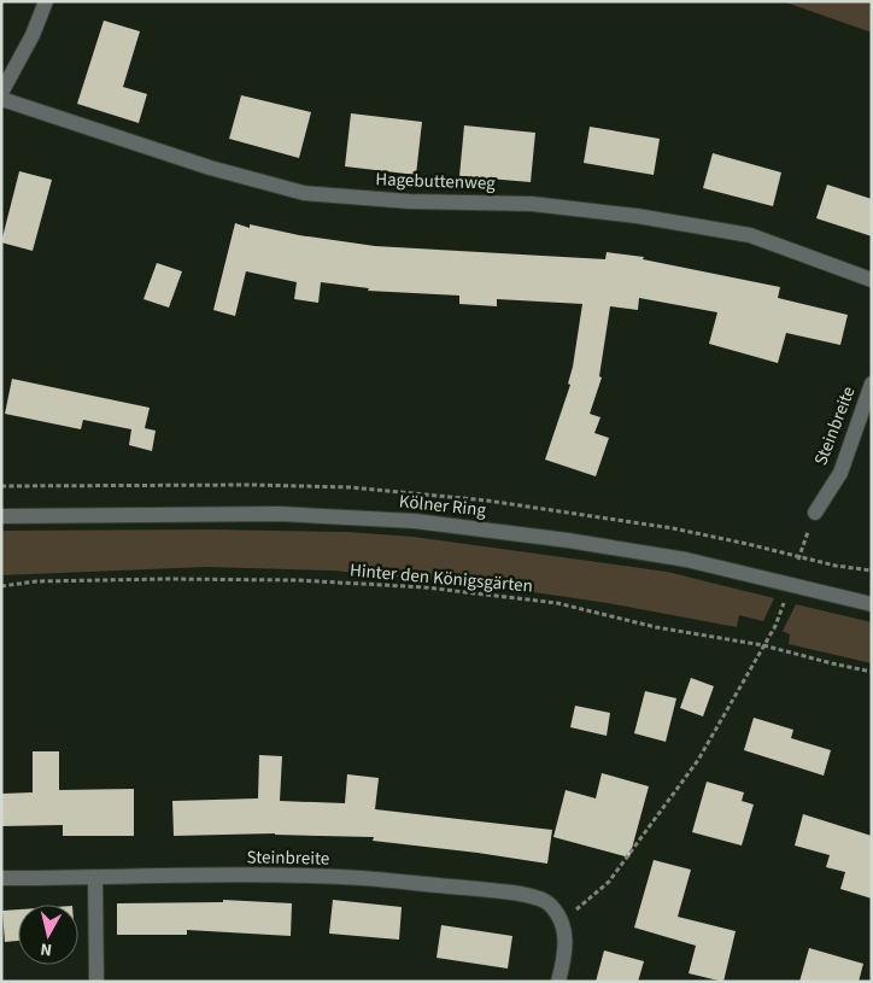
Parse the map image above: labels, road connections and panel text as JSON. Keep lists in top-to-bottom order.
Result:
{
  "streets": {
    "street": ["Hagebuttenweg", "Steinbreite", "Kölner Ring"],
    "path": ["Hinter den Königsgärten"]
  },
  "north": "bottom"
}
